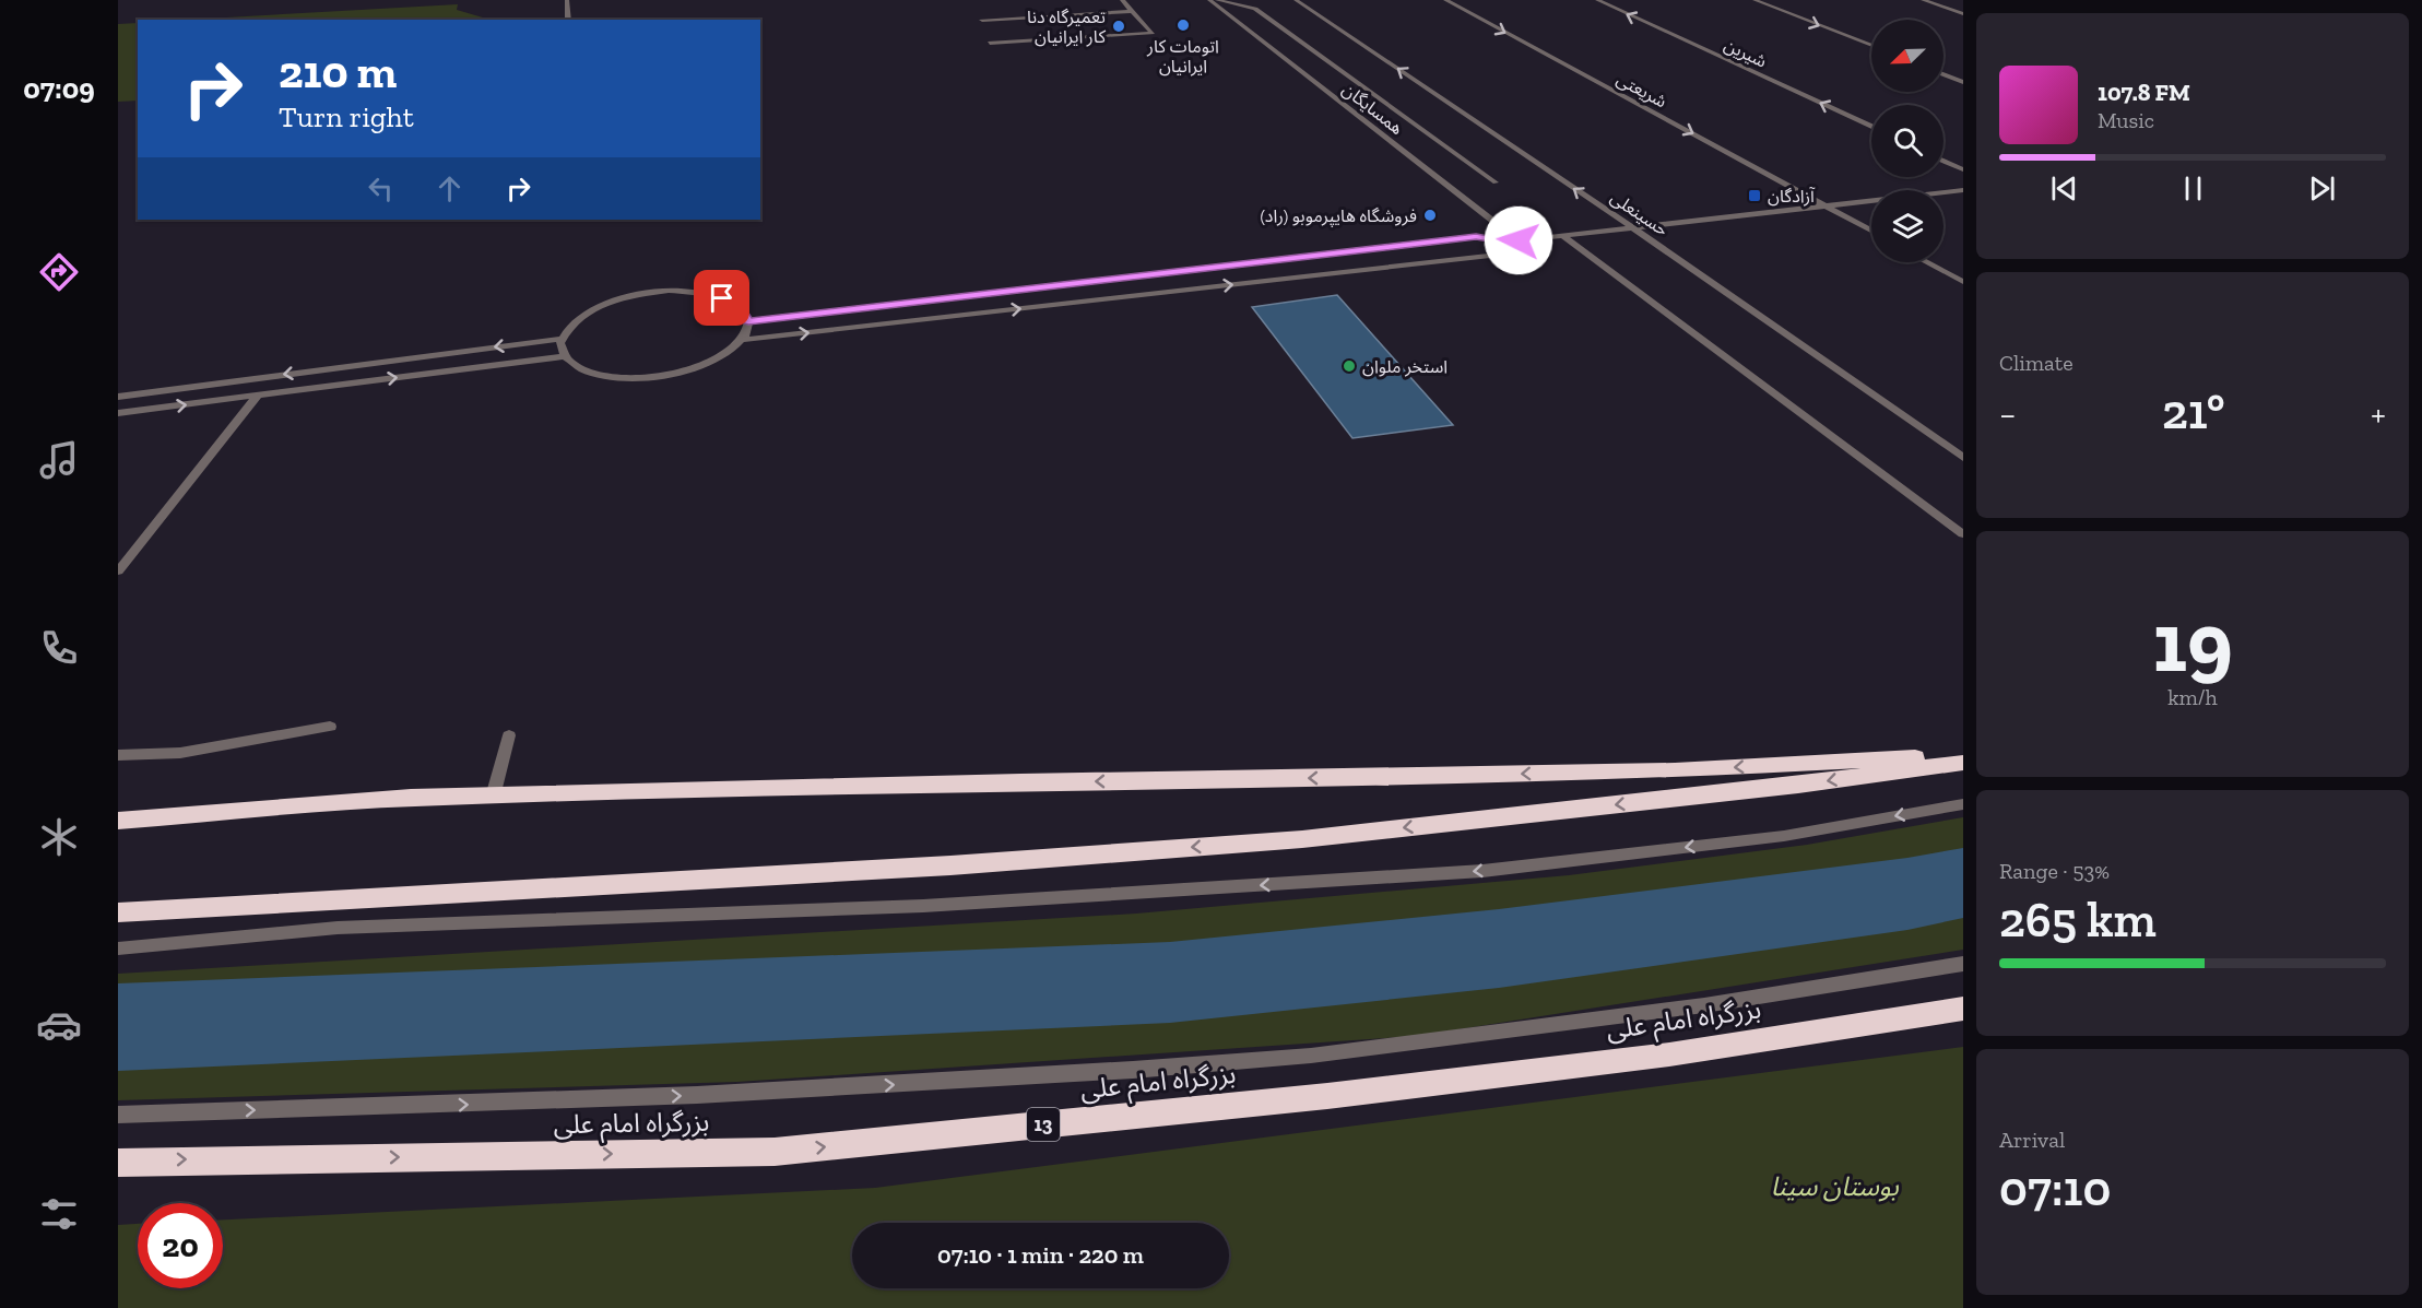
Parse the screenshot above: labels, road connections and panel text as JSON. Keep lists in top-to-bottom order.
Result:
{
  "streets": {
    "highway": ["بزرگراه امام علی", "13"],
    "street": [
      "شیرین",
      "شریعتی",
      "همسایگان",
      "حسینعلی"
    ]
  },
  "one_way": ["شریعتی", "بزرگراه امام علی"],
  "parks": ["بوستان سینا"],
  "places": {
    "other": [
      "اتومات کار ایرانیان",
      "تعمیرگاه دنا کار ایرانیان",
      "فروشگاه هایپرموبو (راد)",
      "استخر ملوان"
    ],
    "transit": ["آزادگان"]
  },
  "north": "bottom left",
  "page": {
    "tabs": "07:09",
    "turn": ["210 m", "Turn right"],
    "song": ["107.8 FM", "Music"],
    "tile": [
      "Climate",
      ["19", "km/h"],
      ["Range · 53%", "265 km"],
      ["Arrival", "07:10"]
    ],
    "heat": ["−", "21°", "+"],
    "limit": "20",
    "trip": "07:10 · 1 min · 220 m"
  }
}
